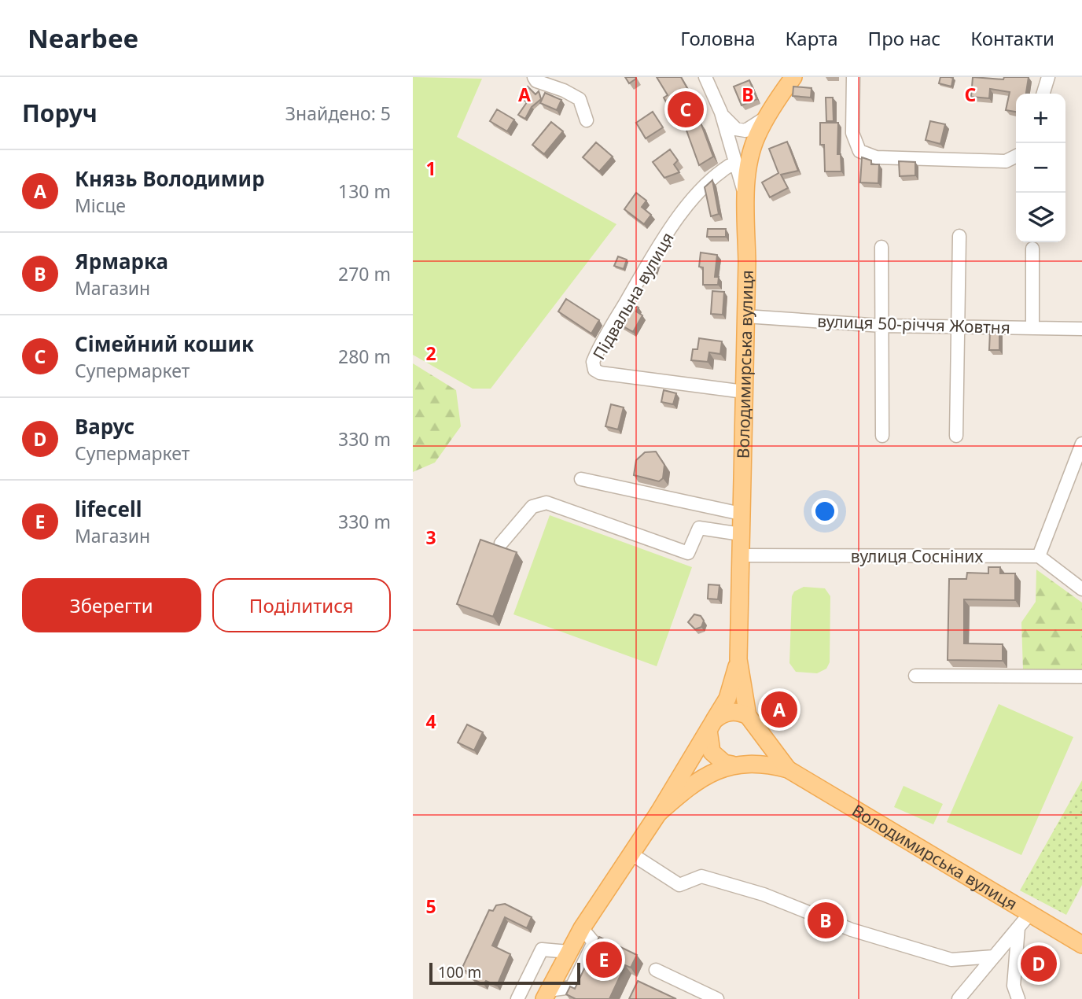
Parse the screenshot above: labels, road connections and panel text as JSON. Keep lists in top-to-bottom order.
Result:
{
  "streets": {
    "main road": ["Володимирська вулиця"],
    "street": ["Підвальна вулиця", "вулиця 50-річчя Жовтня", "вулиця Сосніних"]
  },
  "crossings": [
    ["Підвальна вулиця", "Володимирська вулиця"],
    ["вулиця 50-річчя Жовтня", "Володимирська вулиця"],
    ["Володимирська вулиця", "вулиця Сосніних"]
  ],
  "scale_bar": "100 m",
  "page": {
    "header": "Nearbee",
    "nav": [
      "Головна",
      "Карта",
      "Про нас",
      "Контакти"
    ],
    "heading": ["Поруч", "Знайдено: 5"],
    "pins": [
      "C",
      "A",
      "B",
      "E",
      "D"
    ],
    "map_buttons": ["+", "−"],
    "list": [
      {
        "mark": "A",
        "name": "Князь Володимир",
        "note": "Місце",
        "value": "130 m"
      },
      {
        "mark": "B",
        "name": "Ярмарка",
        "note": "Магазин",
        "value": "270 m"
      },
      {
        "mark": "C",
        "name": "Сімейний кошик",
        "note": "Супермаркет",
        "value": "280 m"
      },
      {
        "mark": "D",
        "name": "Варус",
        "note": "Супермаркет",
        "value": "330 m"
      },
      {
        "mark": "E",
        "name": "lifecell",
        "note": "Магазин",
        "value": "330 m"
      }
    ],
    "buttons": ["Зберегти", "Поділитися"],
    "scale": "100 m"
  },
  "grid": {
    "columns": ["A", "B", "C"],
    "rows": [
      "1",
      "2",
      "3",
      "4",
      "5"
    ]
  }
}
